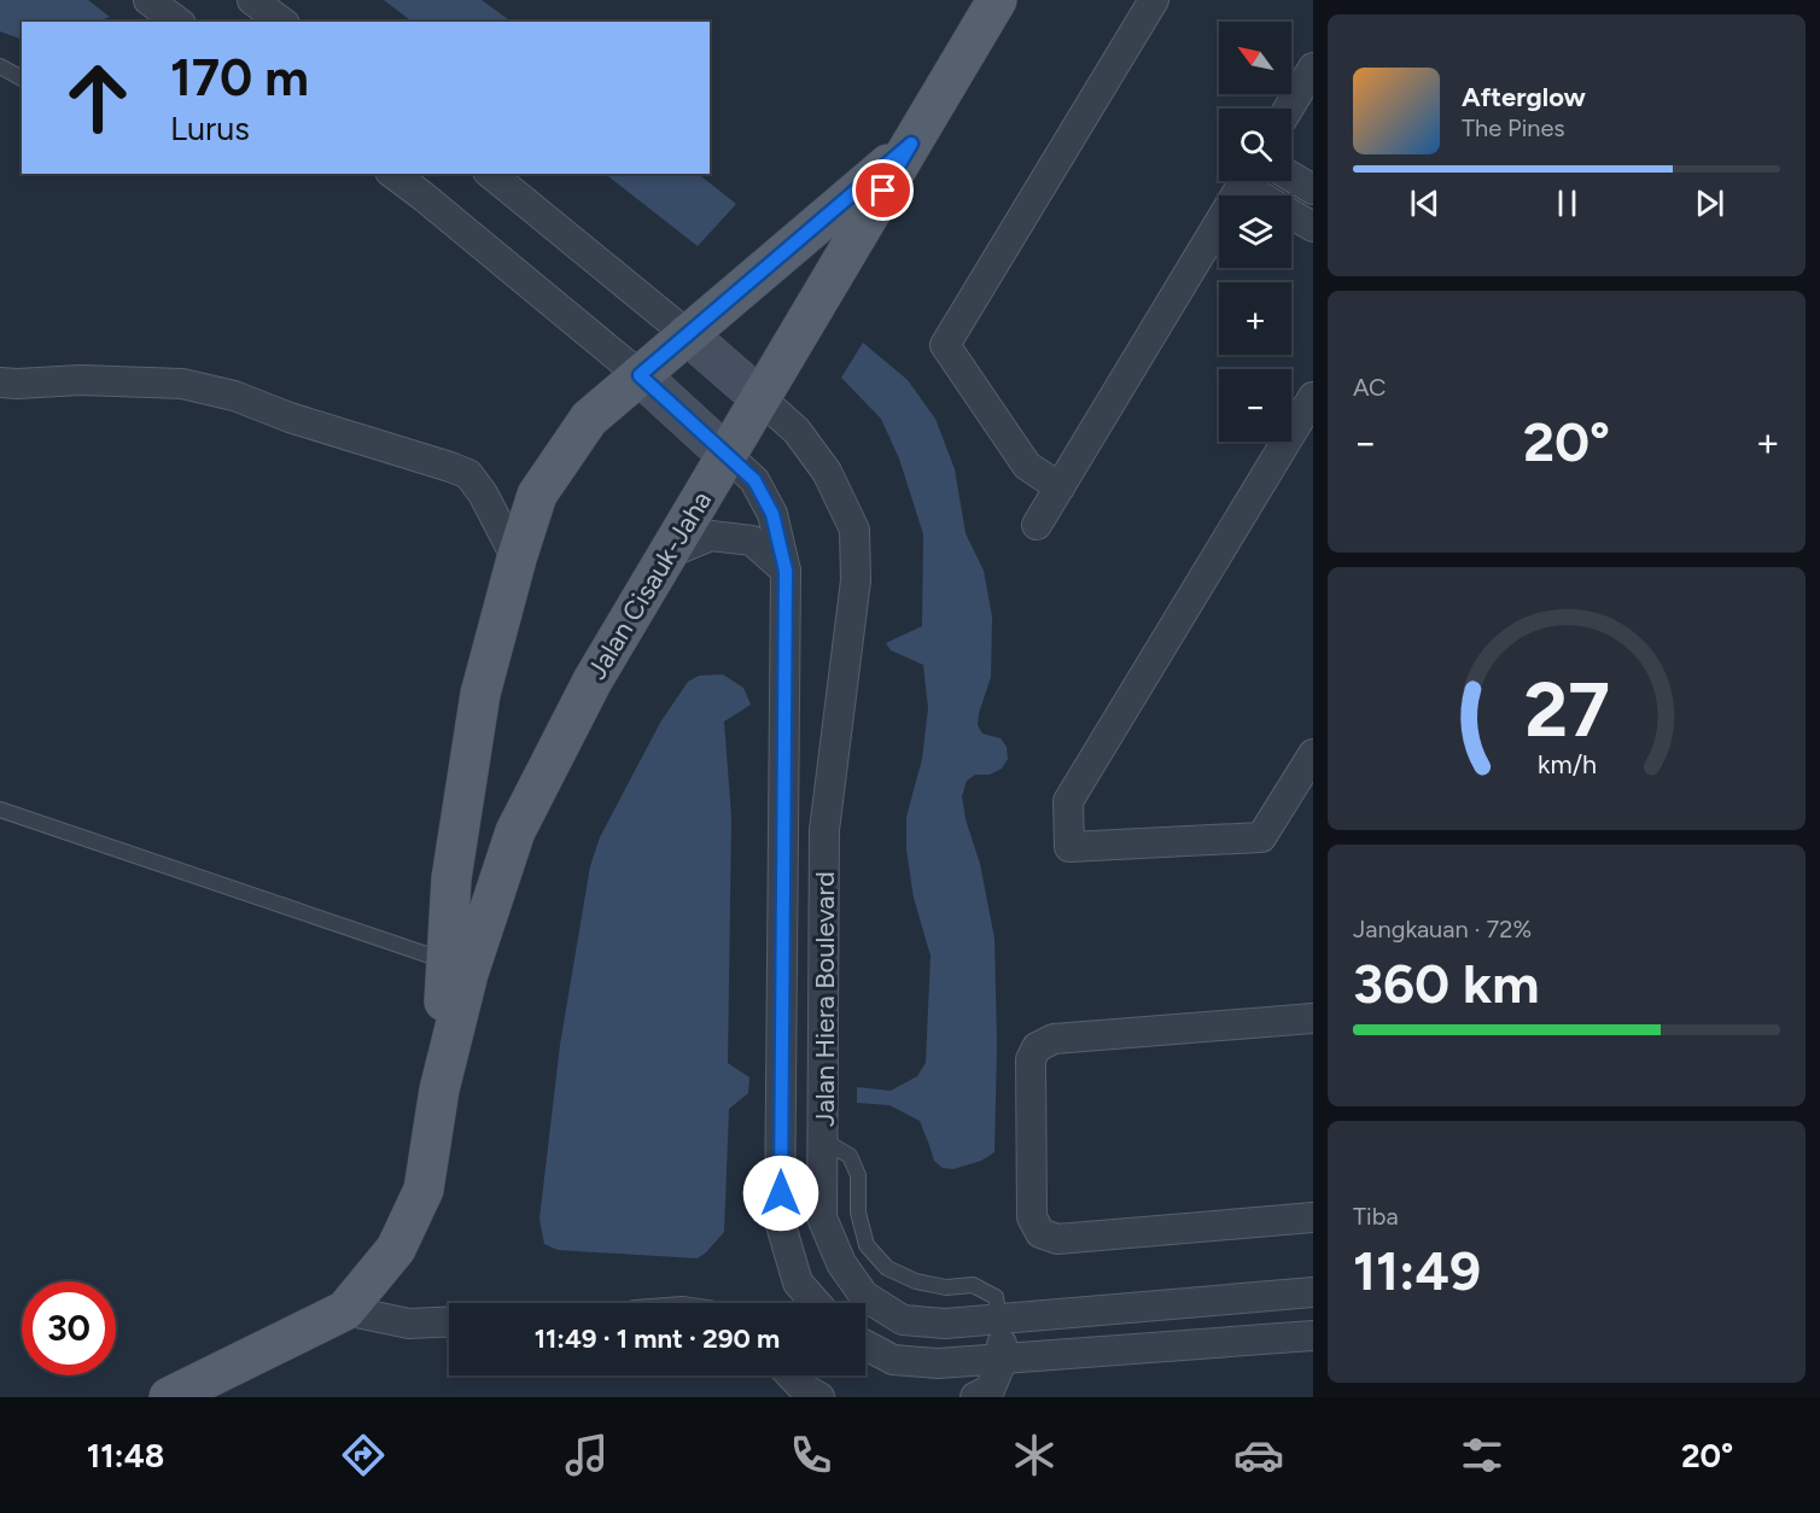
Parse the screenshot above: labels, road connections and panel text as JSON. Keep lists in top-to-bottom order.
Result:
{
  "streets": {
    "main road": ["Jalan Cisauk-Jaha"],
    "street": ["Jalan Hiera Boulevard"]
  },
  "crossings": [
    ["Jalan Cisauk-Jaha", "Jalan Hiera Boulevard"]
  ],
  "north": "top left",
  "page": {
    "map_buttons": ["+", "−"],
    "turn": ["170 m", "Lurus"],
    "song": ["Afterglow", "The Pines"],
    "tile": [
      "AC",
      ["Jangkauan · 72%", "360 km"],
      ["Tiba", "11:49"]
    ],
    "heat": ["−", "20°", "+"],
    "limit": "30",
    "trip": "11:49 · 1 mnt · 290 m",
    "tabs": ["11:48", "20°"],
    "gauge": ["27", "km/h"]
  }
}
